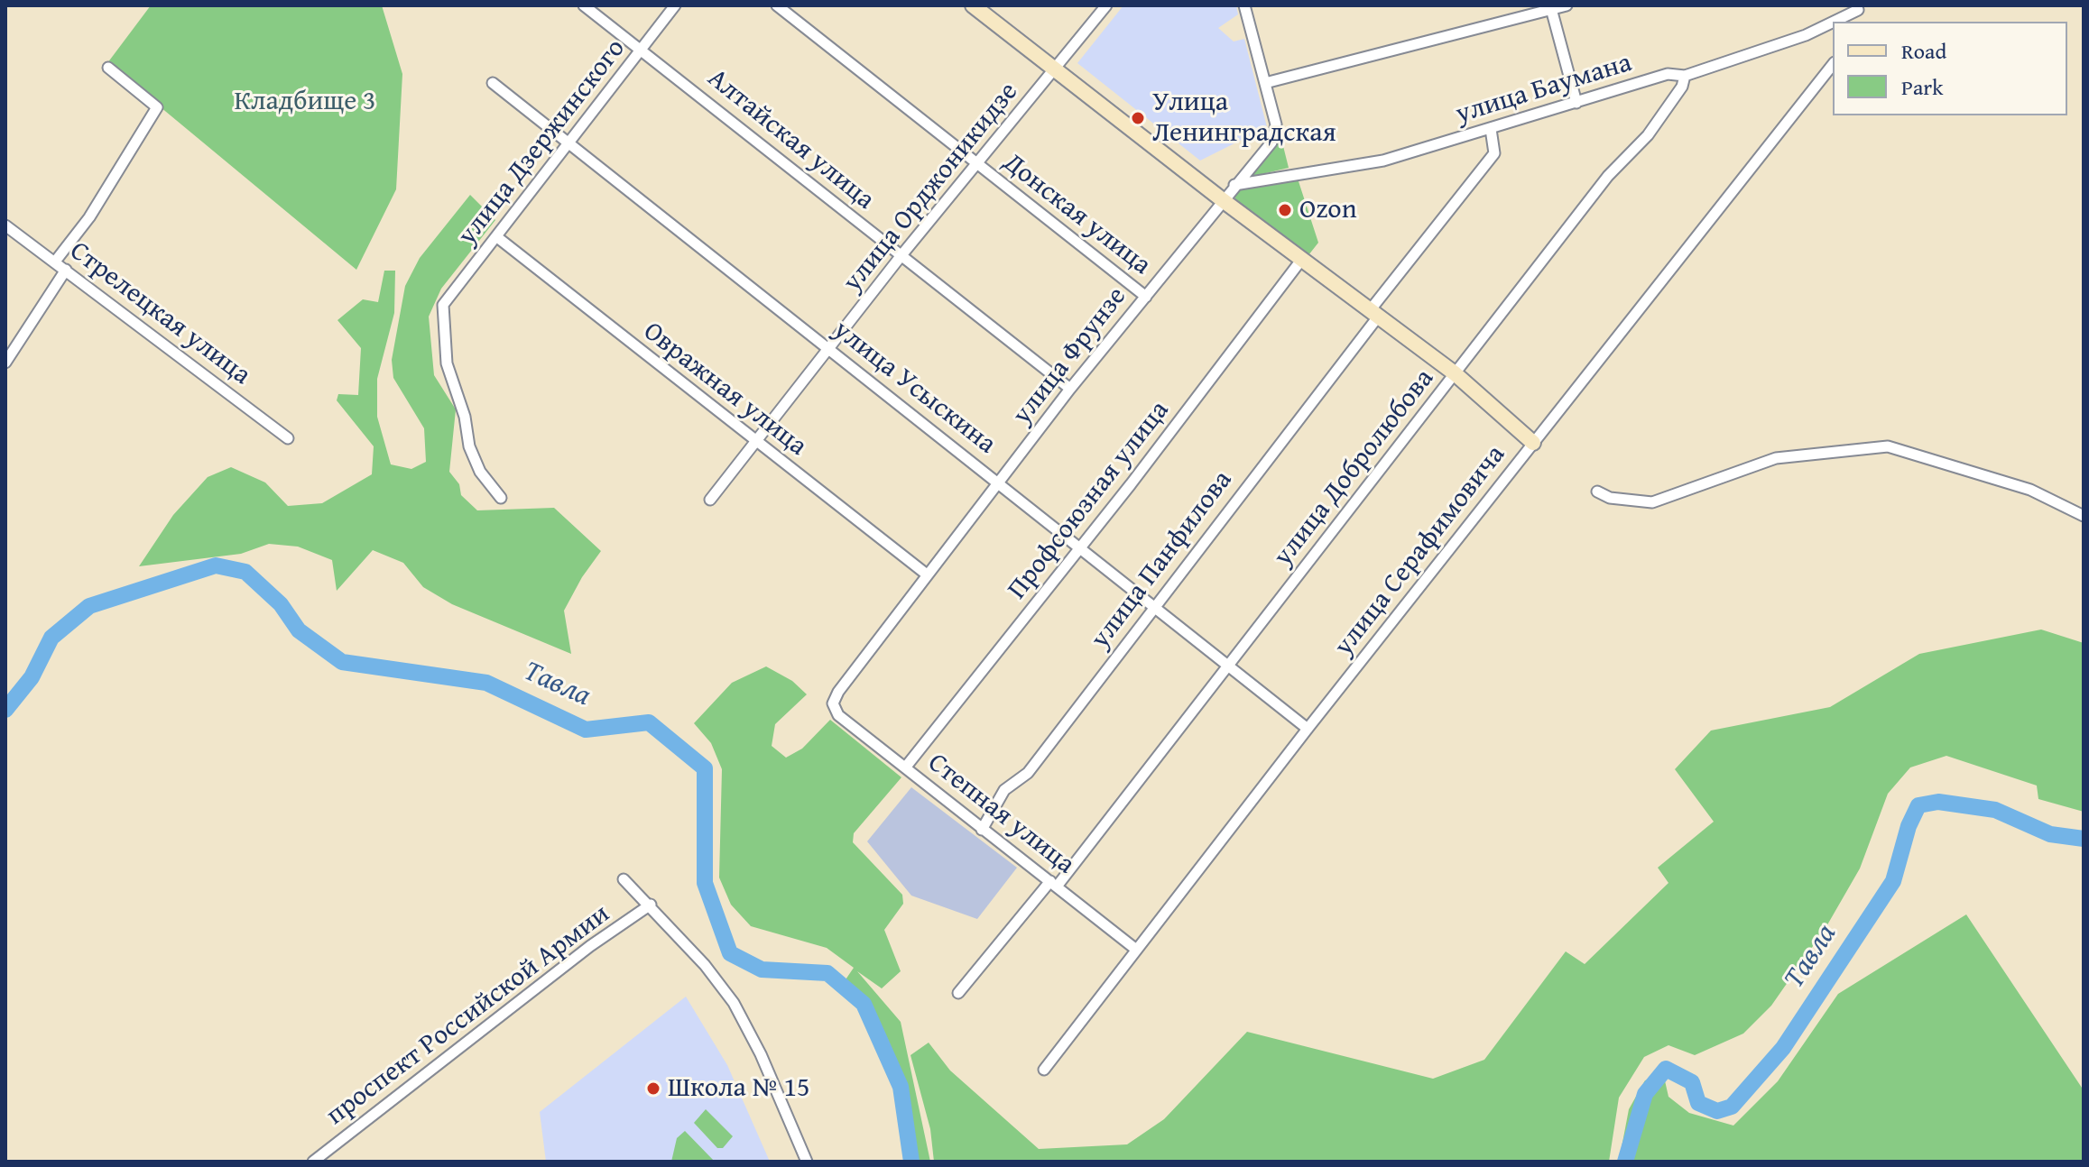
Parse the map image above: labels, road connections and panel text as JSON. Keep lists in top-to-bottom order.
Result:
{
  "streets": {
    "street": [
      "улица Баумана",
      "Алтайская улица",
      "улица Дзержинского",
      "улица Орджоникидзе",
      "Донская улица",
      "Стрелецкая улица",
      "улица Фрунзе",
      "улица Усыскина",
      "Овражная улица",
      "улица Добролюбова",
      "Профсоюзная улица",
      "улица Серафимовича",
      "улица Панфилова",
      "Степная улица",
      "проспект Российской Армии"
    ]
  },
  "crossings": [
    ["улица Баумана", "улица Фрунзе"],
    ["улица Баумана", "улица Добролюбова"],
    ["улица Баумана", "улица Панфилова"],
    ["Алтайская улица", "улица Дзержинского"],
    ["Алтайская улица", "улица Орджоникидзе"],
    ["Алтайская улица", "улица Фрунзе"],
    ["улица Дзержинского", "улица Усыскина"],
    ["улица Дзержинского", "Овражная улица"],
    ["улица Орджоникидзе", "Донская улица"],
    ["улица Орджоникидзе", "улица Усыскина"],
    ["улица Орджоникидзе", "Овражная улица"],
    ["Донская улица", "улица Фрунзе"],
    ["улица Фрунзе", "улица Усыскина"],
    ["улица Фрунзе", "Овражная улица"],
    ["улица Фрунзе", "Степная улица"],
    ["улица Усыскина", "улица Добролюбова"],
    ["улица Усыскина", "Профсоюзная улица"],
    ["улица Усыскина", "улица Серафимовича"],
    ["улица Усыскина", "улица Панфилова"],
    ["улица Добролюбова", "Степная улица"],
    ["Профсоюзная улица", "Степная улица"],
    ["улица Серафимовича", "Степная улица"],
    ["улица Панфилова", "Степная улица"]
  ],
  "water": ["Тавла"],
  "parks": ["Кладбище 3"],
  "places": ["Улица Ленинградская", "Ozon", "Школа № 15"],
  "legend": ["Road", "Park"]
}
